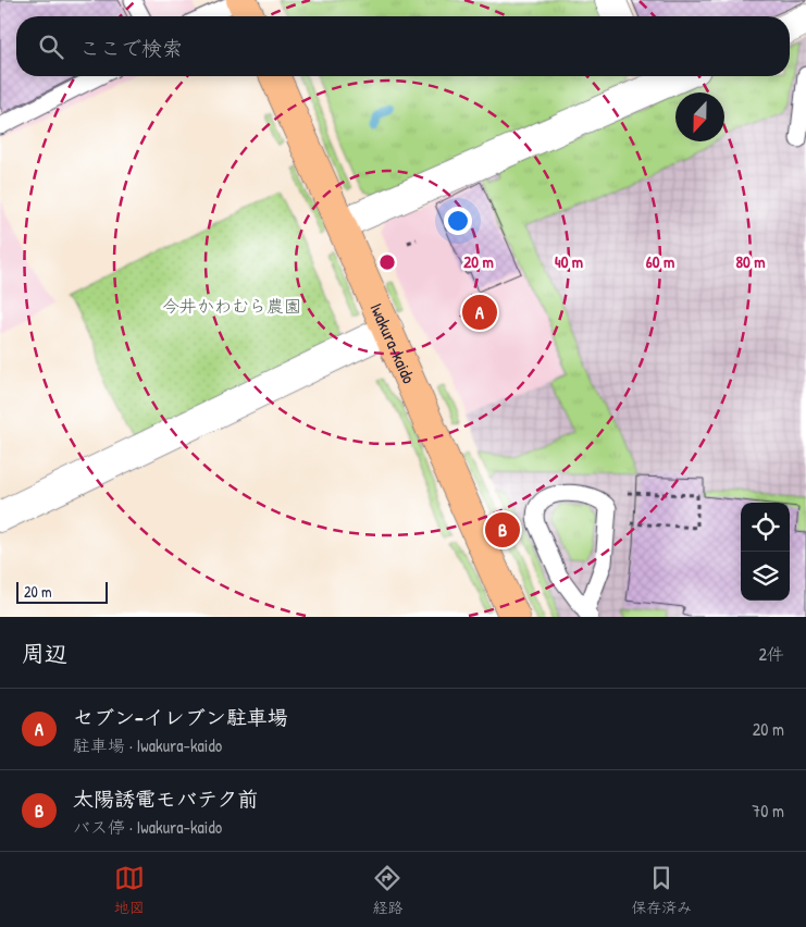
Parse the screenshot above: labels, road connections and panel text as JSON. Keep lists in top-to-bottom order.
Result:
{
  "streets": {
    "main road": ["Iwakura-kaido"]
  },
  "parks": ["今井かわむら農園"],
  "scale_bar": "20 m",
  "north": "bottom",
  "page": {
    "search": "ここで検索",
    "pins": ["A", "B"],
    "scale": "20 m",
    "heading": ["周辺", "2件"],
    "list": [
      {
        "mark": "A",
        "name": "セブン-イレブン駐車場",
        "note": "駐車場 · Iwakura-kaido",
        "value": "20 m"
      },
      {
        "mark": "B",
        "name": "太陽誘電モバテク前",
        "note": "バス停 · Iwakura-kaido",
        "value": "70 m"
      }
    ],
    "nav": ["地図", "経路", "保存済み"]
  },
  "rings": [
    "20 m",
    "40 m",
    "60 m",
    "80 m"
  ]
}
